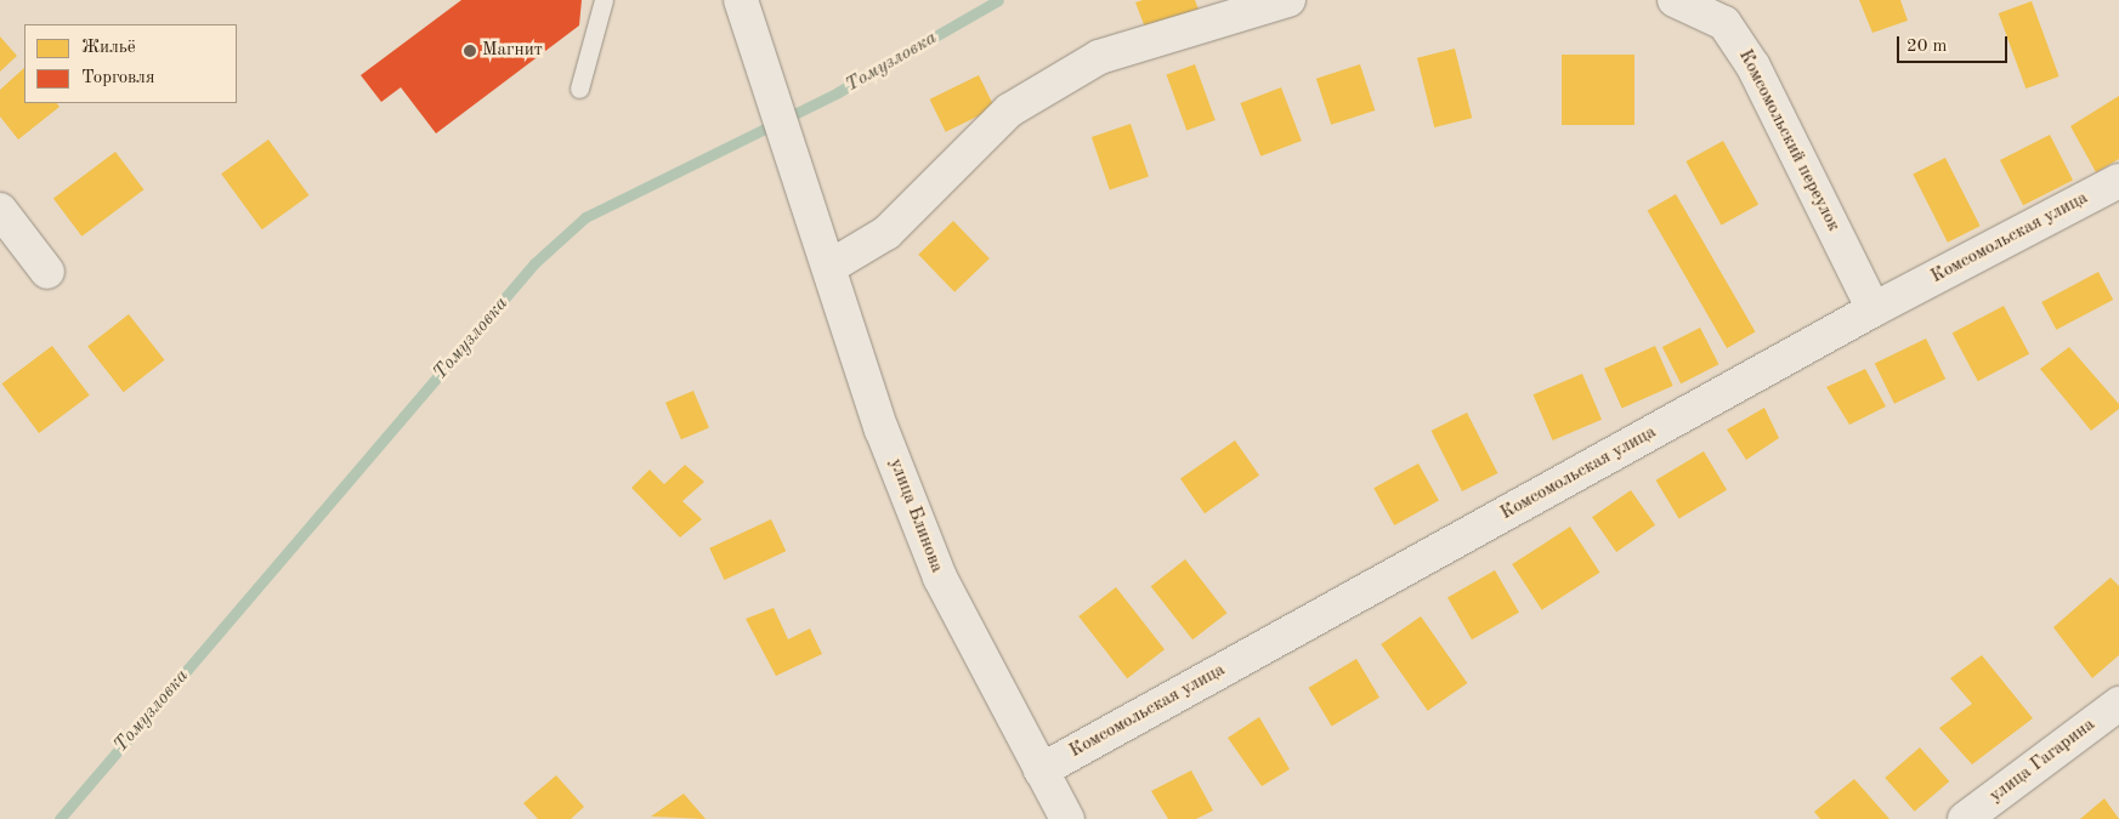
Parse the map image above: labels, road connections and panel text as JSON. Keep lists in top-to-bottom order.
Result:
{
  "streets": {
    "street": [
      "Комсомольский переулок",
      "Комсомольская улица",
      "улица Блинова",
      "улица Гагарина"
    ]
  },
  "crossings": [
    ["Комсомольский переулок", "Комсомольская улица"],
    ["Комсомольская улица", "улица Блинова"]
  ],
  "water": ["Томузловка"],
  "places": ["Магнит"],
  "legend": ["Жильё", "Торговля"],
  "scale_bar": "20 m"
}
